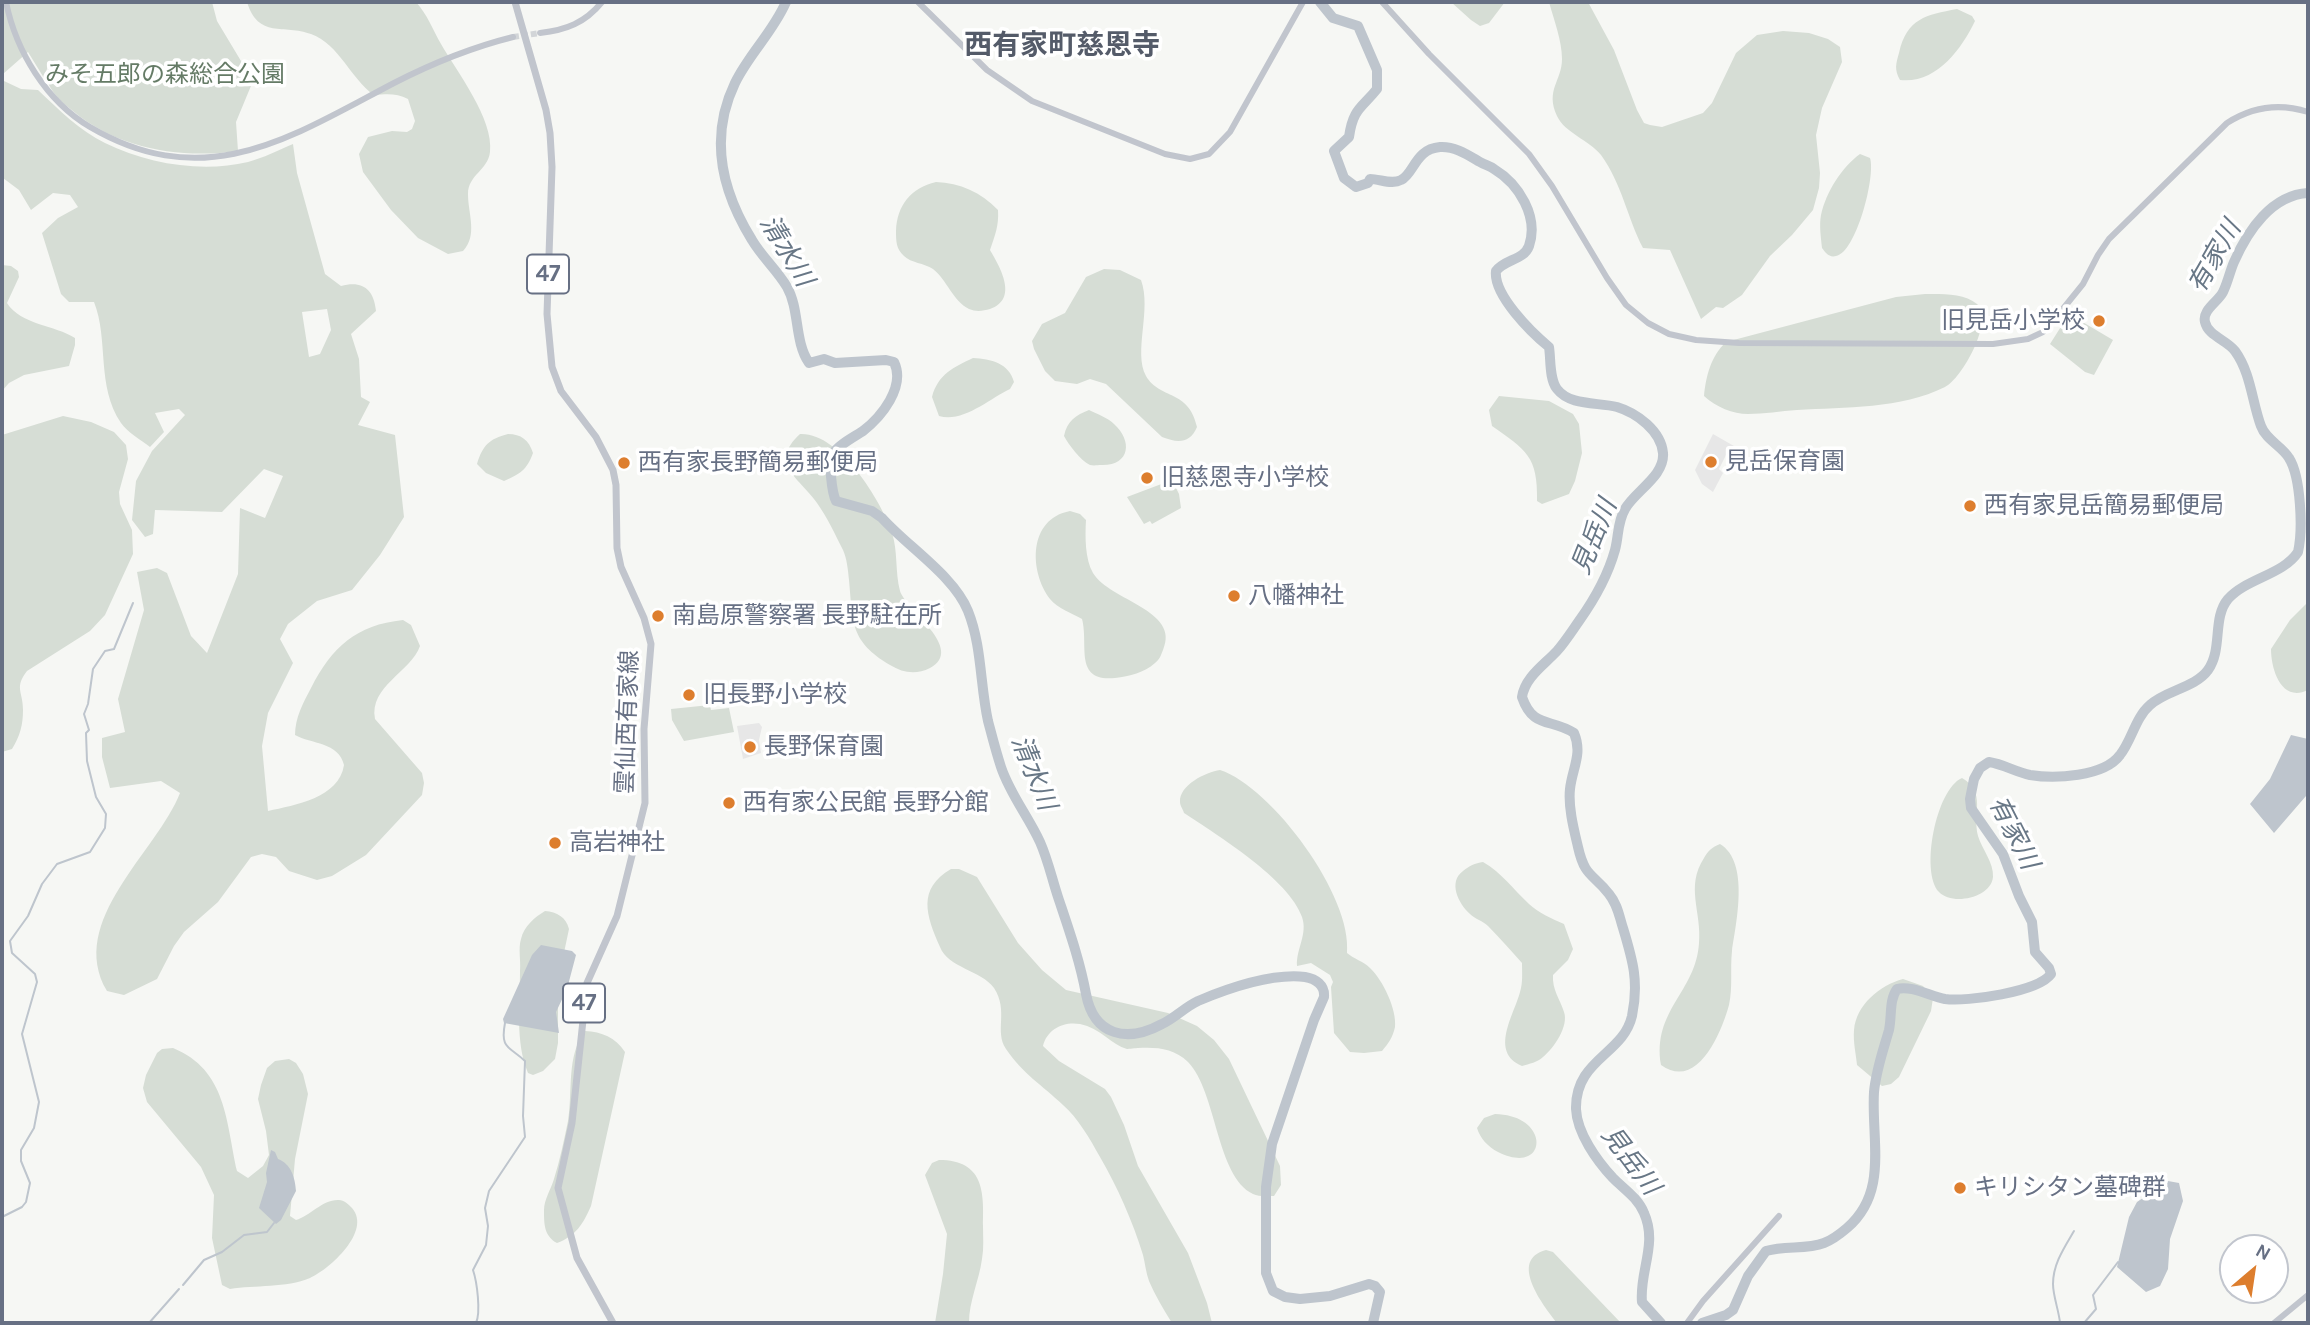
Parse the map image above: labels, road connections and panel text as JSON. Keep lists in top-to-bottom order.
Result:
{
  "streets": {
    "main road": ["47", "雲仙西有家線"]
  },
  "districts": ["西有家町慈恩寺"],
  "water": ["清水川", "有家川", "見岳川"],
  "parks": ["みそ五郎の森総合公園"],
  "places": [
    "旧見岳小学校",
    "見岳保育園",
    "西有家長野簡易郵便局",
    "旧慈恩寺小学校",
    "西有家見岳簡易郵便局",
    "八幡神社",
    "南島原警察署 長野駐在所",
    "旧長野小学校",
    "長野保育園",
    "西有家公民館 長野分館",
    "高岩神社",
    "キリシタン墓碑群"
  ],
  "north": "top right"
}
